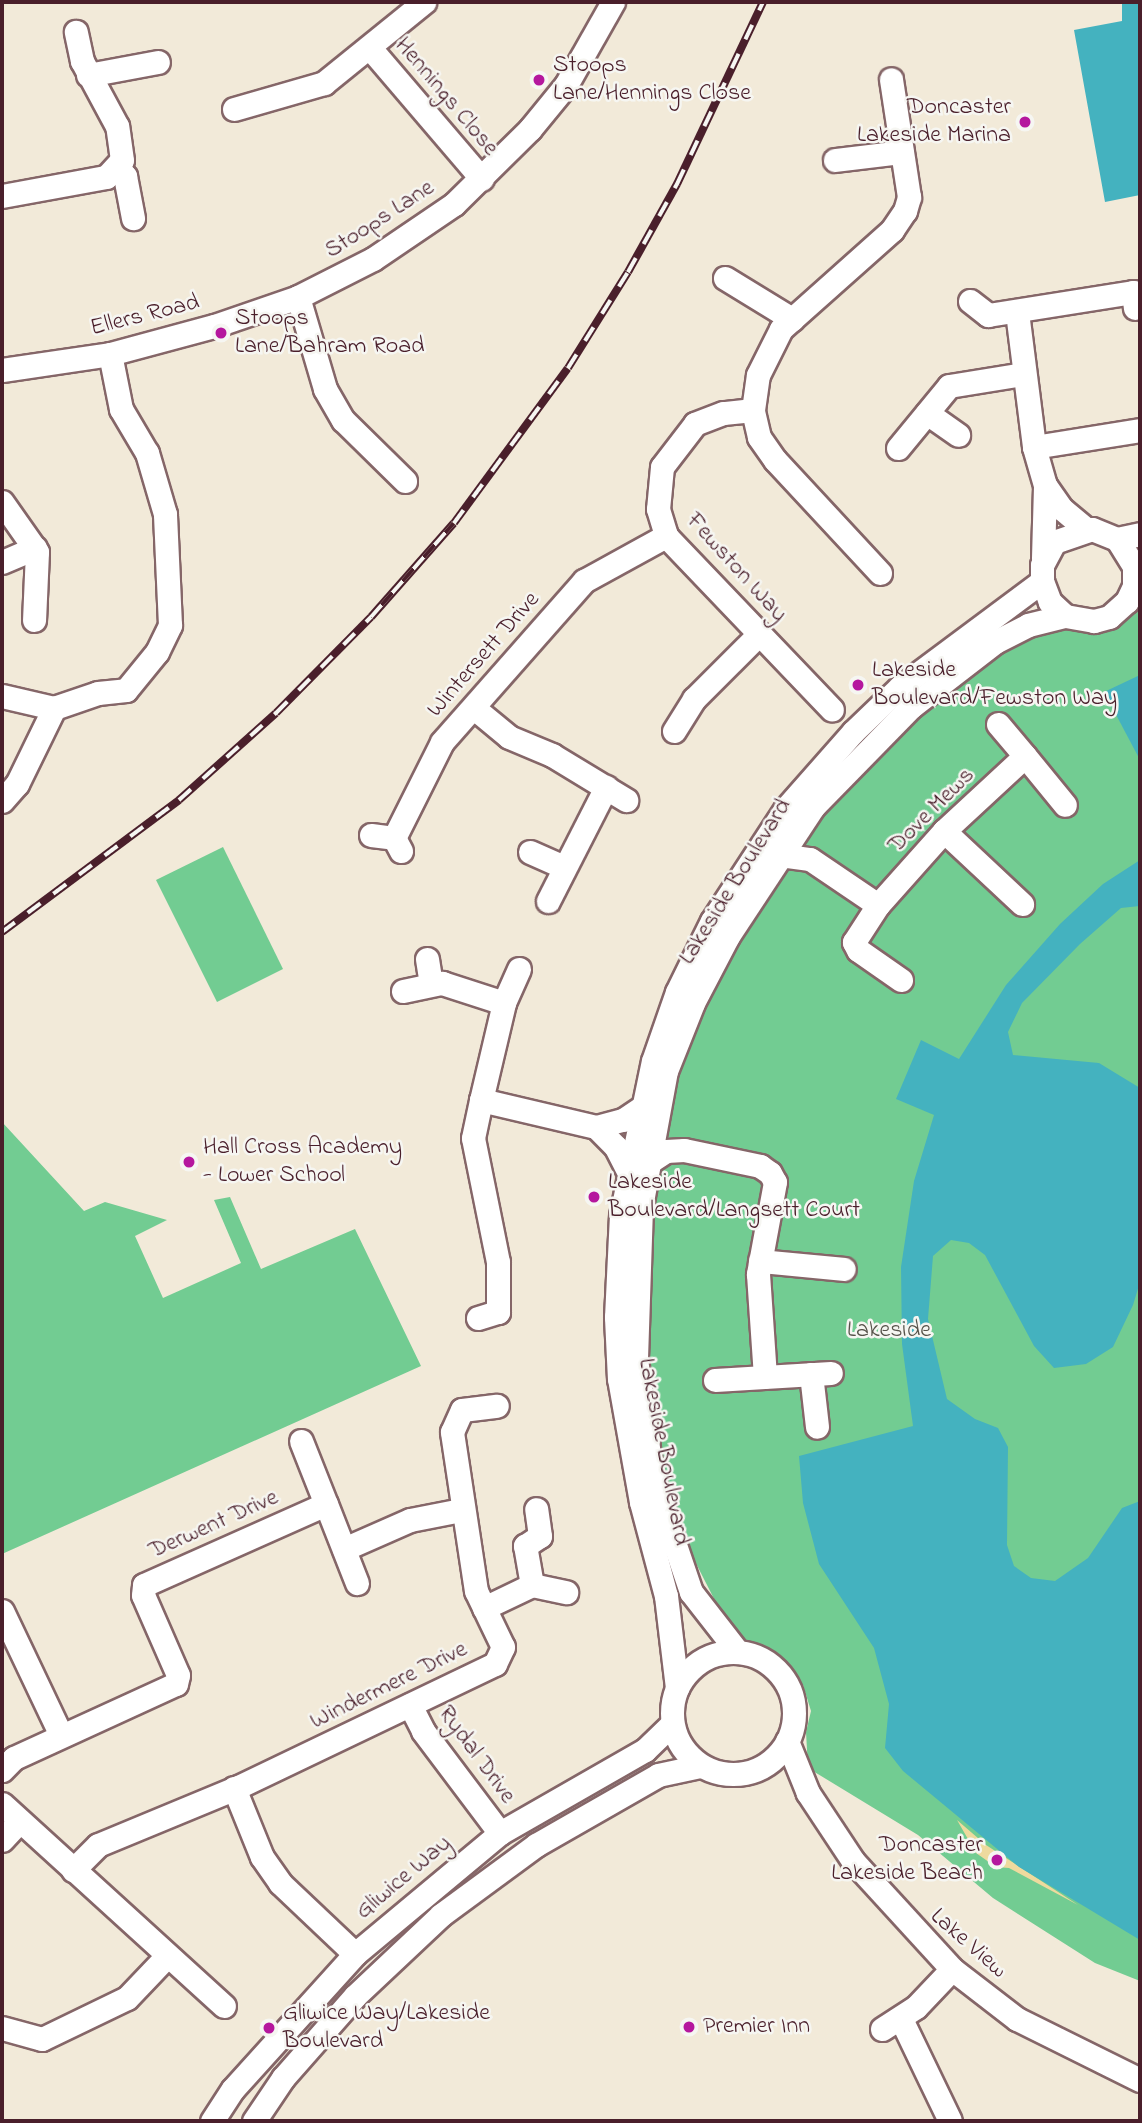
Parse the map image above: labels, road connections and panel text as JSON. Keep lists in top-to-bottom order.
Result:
{
  "streets": {
    "street": [
      "Hennings Close",
      "Stoops Lane",
      "Ellers Road",
      "Fewston Way",
      "Wintersett Drive",
      "Dove Mews",
      "Lakeside Boulevard",
      "Derwent Drive",
      "Windermere Drive",
      "Rydal Drive",
      "Gliwice Way",
      "Lake View"
    ]
  },
  "crossings": [
    ["Hennings Close", "Stoops Lane"],
    ["Stoops Lane", "Ellers Road"],
    ["Fewston Way", "Wintersett Drive"],
    ["Lakeside Boulevard", "Gliwice Way"],
    ["Lakeside Boulevard", "Lake View"],
    ["Windermere Drive", "Rydal Drive"],
    ["Rydal Drive", "Gliwice Way"],
    ["Gliwice Way", "Lake View"]
  ],
  "parks": ["Lakeside"],
  "places": [
    "Stoops Lane/Hennings Close",
    "Doncaster Lakeside Marina",
    "Stoops Lane/Bahram Road",
    "Lakeside Boulevard/Fewston Way",
    "Hall Cross Academy - Lower School",
    "Lakeside Boulevard/Langsett Court",
    "Doncaster Lakeside Beach",
    "Premier Inn",
    "Gliwice Way/Lakeside Boulevard"
  ]
}
